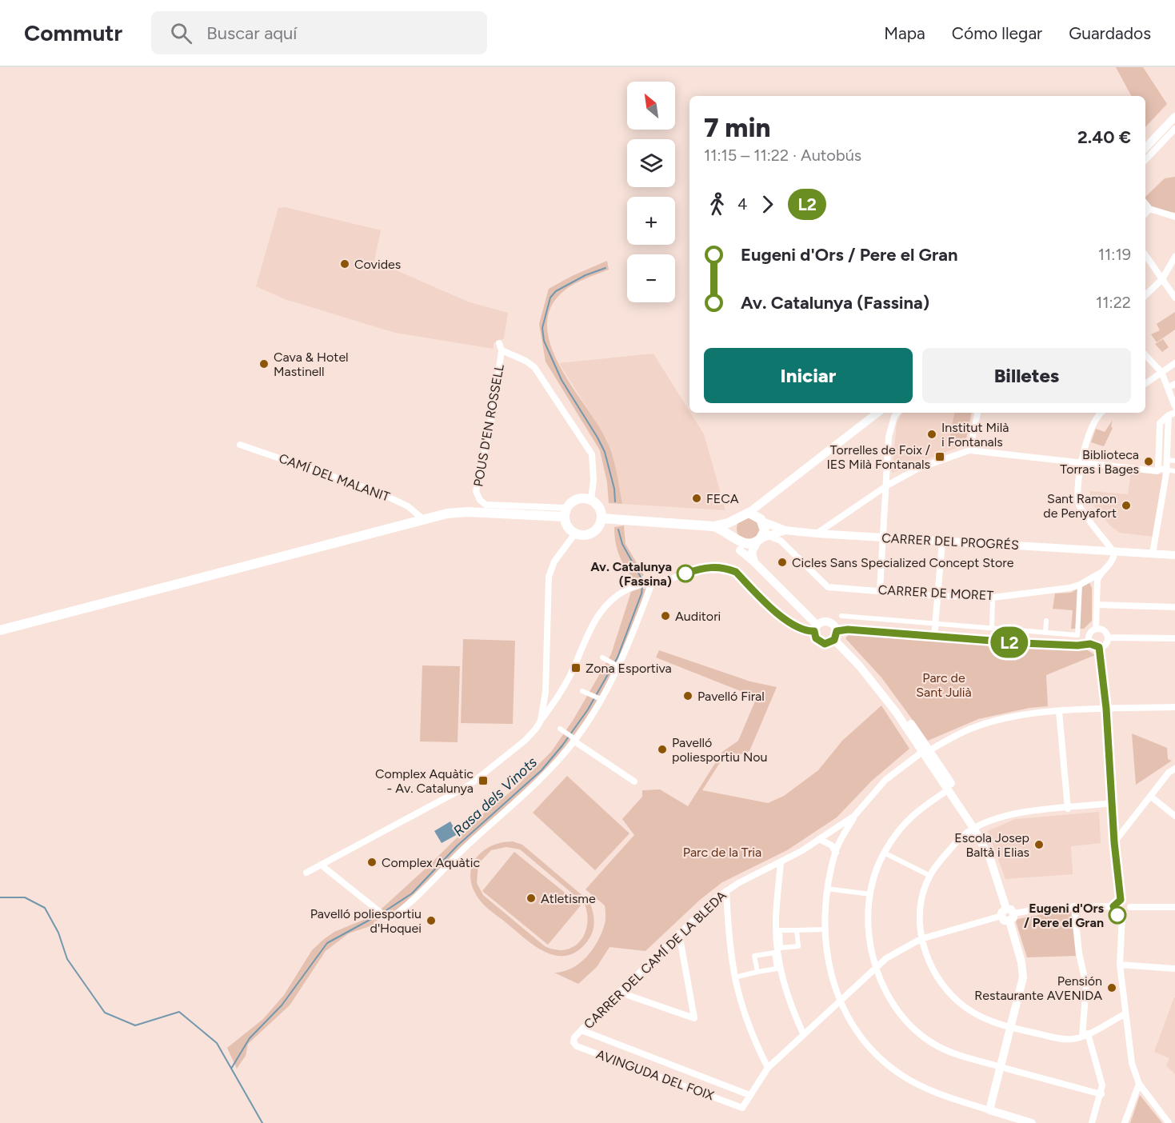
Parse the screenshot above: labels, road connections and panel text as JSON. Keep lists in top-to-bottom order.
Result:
{
  "streets": {
    "street": [
      "POUS D'EN ROSSELL",
      "CAMÍ DEL MALANIT",
      "CARRER DEL PROGRÉS",
      "CARRER DE MORET",
      "CARRER DEL CAMÍ DE LA BLEDA",
      "AVINGUDA DEL FOIX"
    ]
  },
  "crossings": [
    ["CARRER DEL PROGRÉS", "CARRER DE MORET"],
    ["CARRER DEL CAMÍ DE LA BLEDA", "AVINGUDA DEL FOIX"]
  ],
  "water": ["Rasa dels Vinots"],
  "parks": ["Parc de Sant Julià", "Parc de la Tria"],
  "places": {
    "other": [
      "Covides",
      "Cava & Hotel Mastinell",
      "Institut Milà i Fontanals",
      "Biblioteca Torras i Bages",
      "FECA",
      "Sant Ramon de Penyafort",
      "Cicles Sans Specialized Concept Store",
      "Av. Catalunya (Fassina)",
      "Auditori",
      "Pavelló Firal",
      "Pavelló poliesportiu Nou",
      "Escola Josep Baltà i Elias",
      "Complex Aquàtic",
      "Atletisme",
      "Eugeni d'Ors / Pere el Gran",
      "Pavelló poliesportiu d'Hoquei",
      "Pensión Restaurante AVENIDA"
    ],
    "transit": ["Torrelles de Foix / IES Milà Fontanals", "Zona Esportiva", "Complex Aquàtic - Av. Catalunya"]
  },
  "lines": ["bus line L2"],
  "north": "top left",
  "page": {
    "header": "Commutr",
    "search": "Buscar aquí",
    "nav": ["Mapa", "Cómo llegar", "Guardados"],
    "on_map": "L2",
    "map_buttons": ["+", "−"],
    "heading": ["7 min", "11:15 – 11:22 · Autobús", "2.40 €"],
    "legs": ["4", "L2"],
    "list": [
      {
        "name": "Eugeni d'Ors / Pere el Gran",
        "value": "11:19"
      },
      {
        "name": "Av. Catalunya (Fassina)",
        "value": "11:22"
      }
    ],
    "buttons": ["Iniciar", "Billetes"]
  }
}
